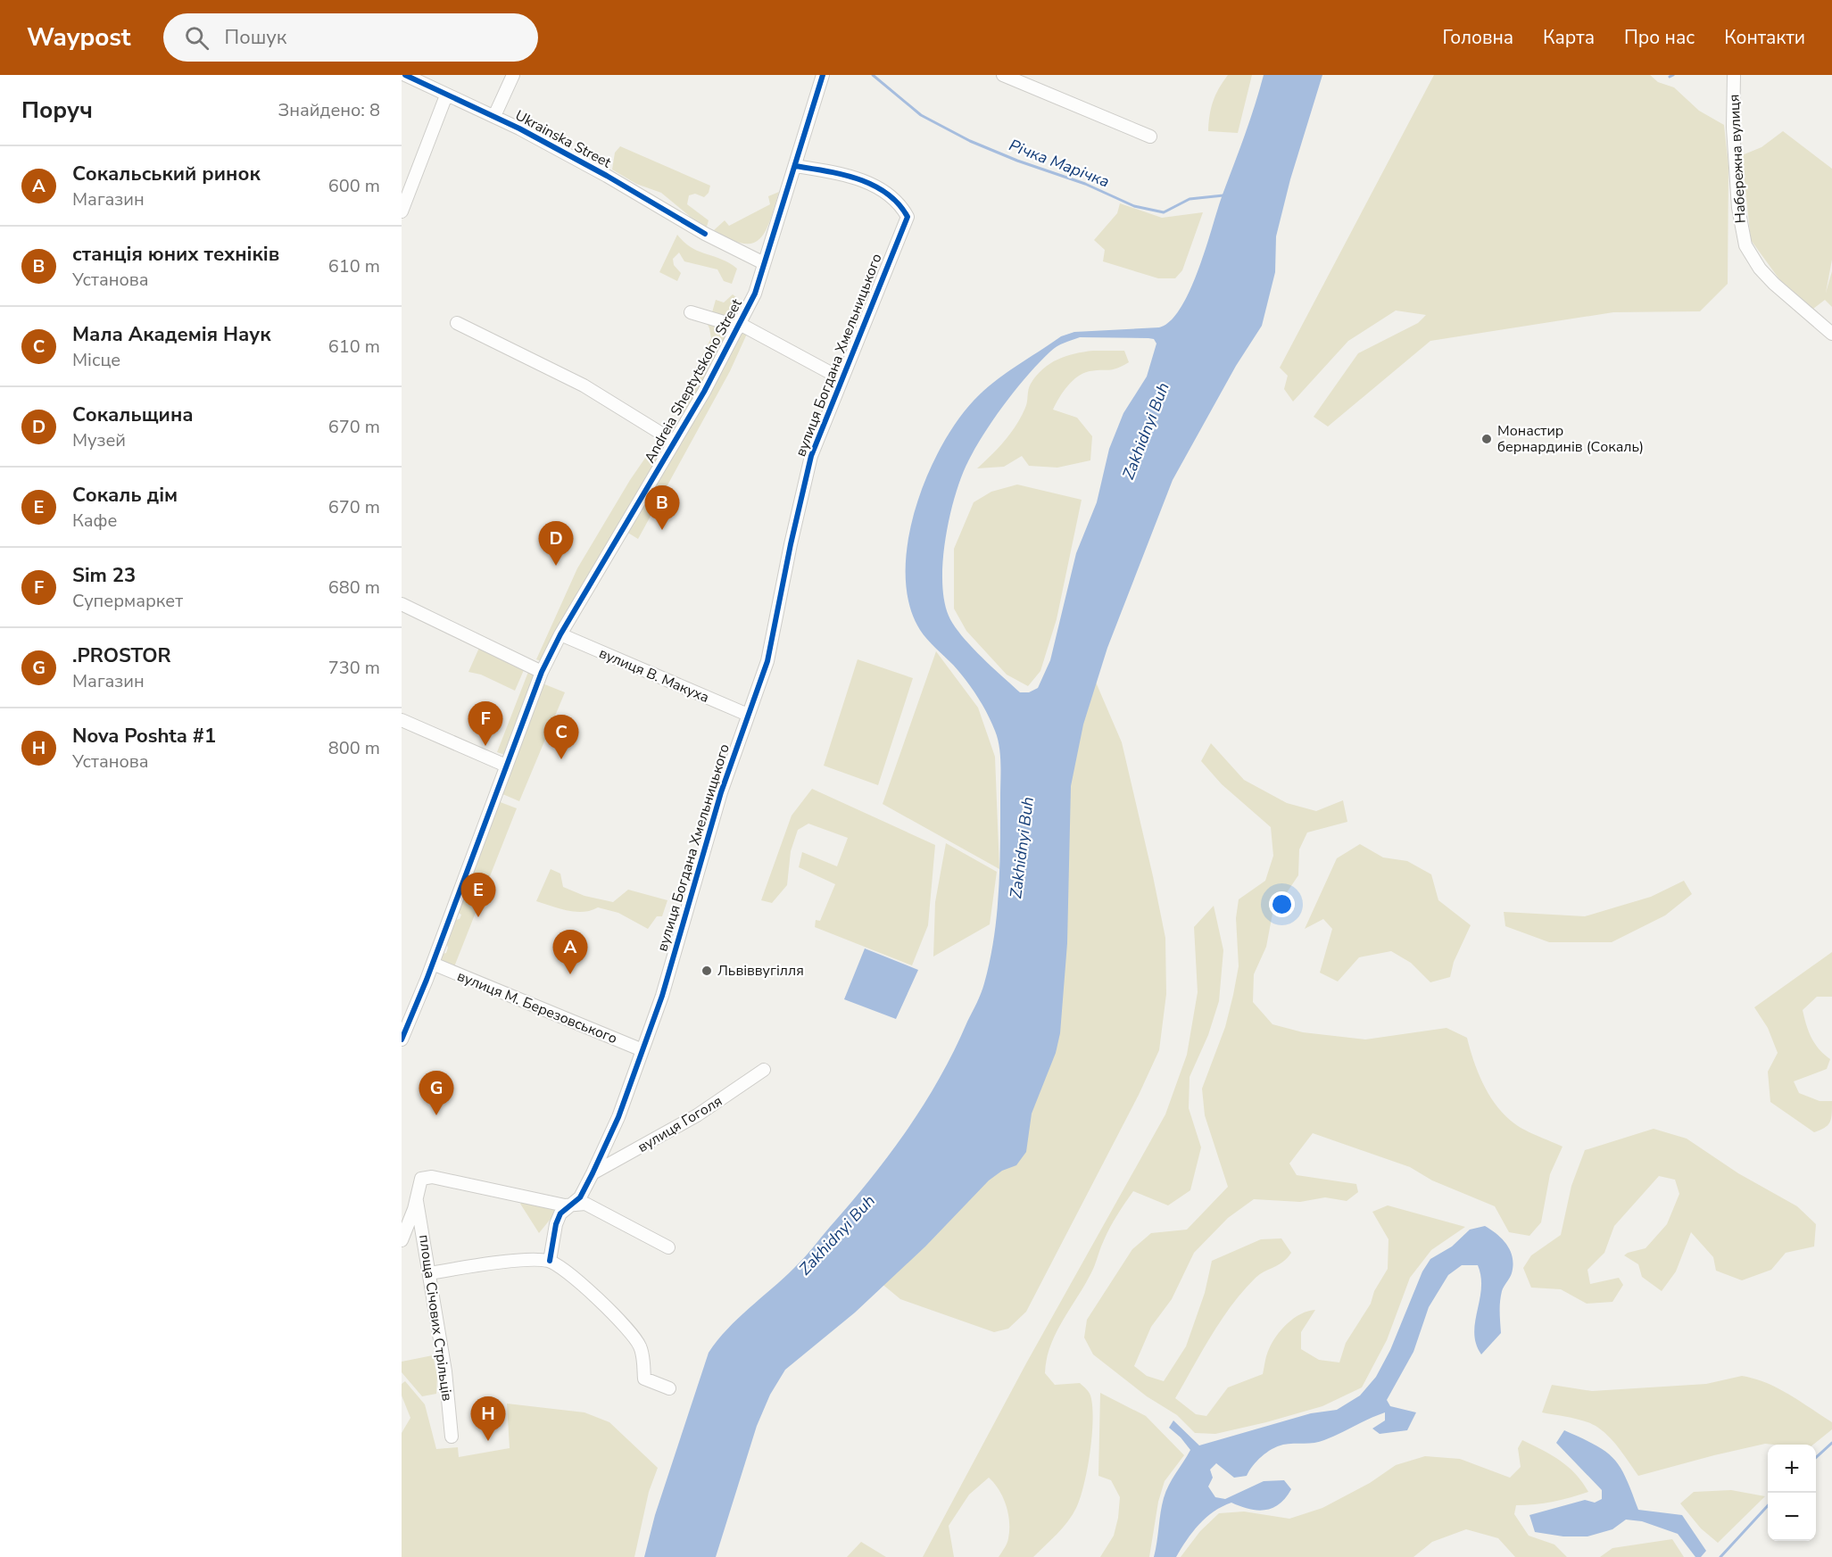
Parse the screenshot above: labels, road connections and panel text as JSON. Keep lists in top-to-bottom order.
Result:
{
  "streets": {
    "street": [
      "Ukrainska Street",
      "Набережна вулиця",
      "вулиця Богдана Хмельницького",
      "Andreia Sheptytskoho Street",
      "вулиця В. Макуха",
      "вулиця М. Березовського",
      "вулиця Гоголя",
      "площа Січових Стрільців"
    ]
  },
  "crossings": [
    ["Ukrainska Street", "Andreia Sheptytskoho Street"],
    ["вулиця Богдана Хмельницького", "Andreia Sheptytskoho Street"],
    ["вулиця Богдана Хмельницького", "вулиця В. Макуха"],
    ["вулиця Богдана Хмельницького", "вулиця М. Березовського"],
    ["вулиця Богдана Хмельницького", "вулиця Гоголя"],
    ["вулиця Богдана Хмельницького", "площа Січових Стрільців"],
    ["Andreia Sheptytskoho Street", "вулиця В. Макуха"],
    ["Andreia Sheptytskoho Street", "вулиця М. Березовського"]
  ],
  "water": ["Річка Марічка", "Zakhidnyi Buh"],
  "places": ["Монастир бернардинів (Сокаль)", "Львіввугілля"],
  "page": {
    "header": "Waypost",
    "search": "Пошук",
    "nav": [
      "Головна",
      "Карта",
      "Про нас",
      "Контакти"
    ],
    "heading": ["Поруч", "Знайдено: 8"],
    "list": [
      {
        "mark": "A",
        "name": "Сокальський ринок",
        "note": "Магазин",
        "value": "600 m"
      },
      {
        "mark": "B",
        "name": "станція юних техніків",
        "note": "Установа",
        "value": "610 m"
      },
      {
        "mark": "C",
        "name": "Мала Академія Наук",
        "note": "Місце",
        "value": "610 m"
      },
      {
        "mark": "D",
        "name": "Сокальщина",
        "note": "Музей",
        "value": "670 m"
      },
      {
        "mark": "E",
        "name": "Сокаль дім",
        "note": "Кафе",
        "value": "670 m"
      },
      {
        "mark": "F",
        "name": "Sim 23",
        "note": "Супермаркет",
        "value": "680 m"
      },
      {
        "mark": "G",
        "name": ".PROSTOR",
        "note": "Магазин",
        "value": "730 m"
      },
      {
        "mark": "H",
        "name": "Nova Poshta #1",
        "note": "Установа",
        "value": "800 m"
      }
    ],
    "pins": [
      "B",
      "D",
      "F",
      "C",
      "E",
      "A",
      "G",
      "H"
    ],
    "map_buttons": ["+", "−"]
  }
}
